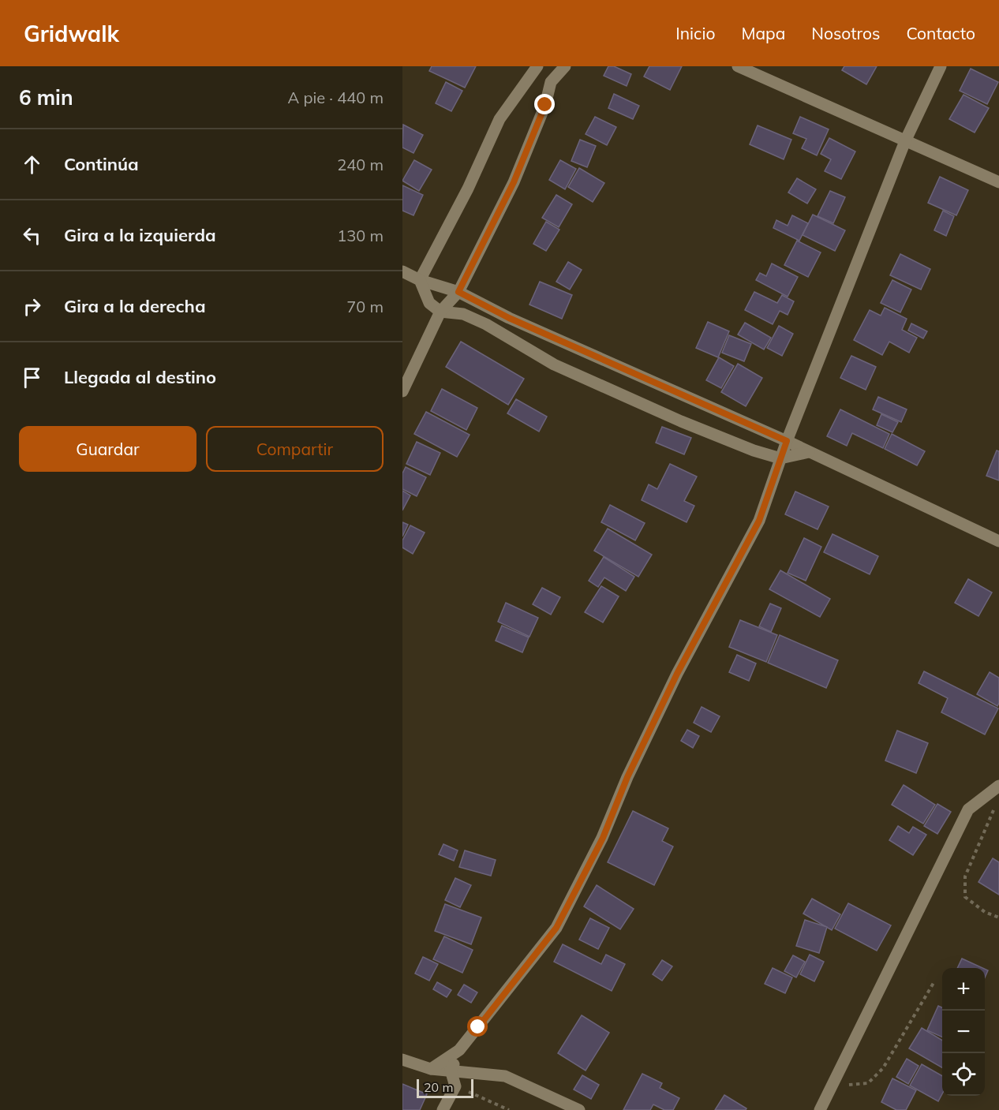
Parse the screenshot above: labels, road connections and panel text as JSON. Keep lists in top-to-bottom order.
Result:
{
  "scale_bar": "20 m",
  "page": {
    "header": "Gridwalk",
    "nav": [
      "Inicio",
      "Mapa",
      "Nosotros",
      "Contacto"
    ],
    "heading": ["6 min", "A pie · 440 m"],
    "list": [
      ["Continúa", "240 m"],
      ["Gira a la izquierda", "130 m"],
      ["Gira a la derecha", "70 m"],
      "Llegada al destino"
    ],
    "buttons": ["Guardar", "Compartir"],
    "map_buttons": ["+", "−"],
    "scale": "20 m"
  }
}
